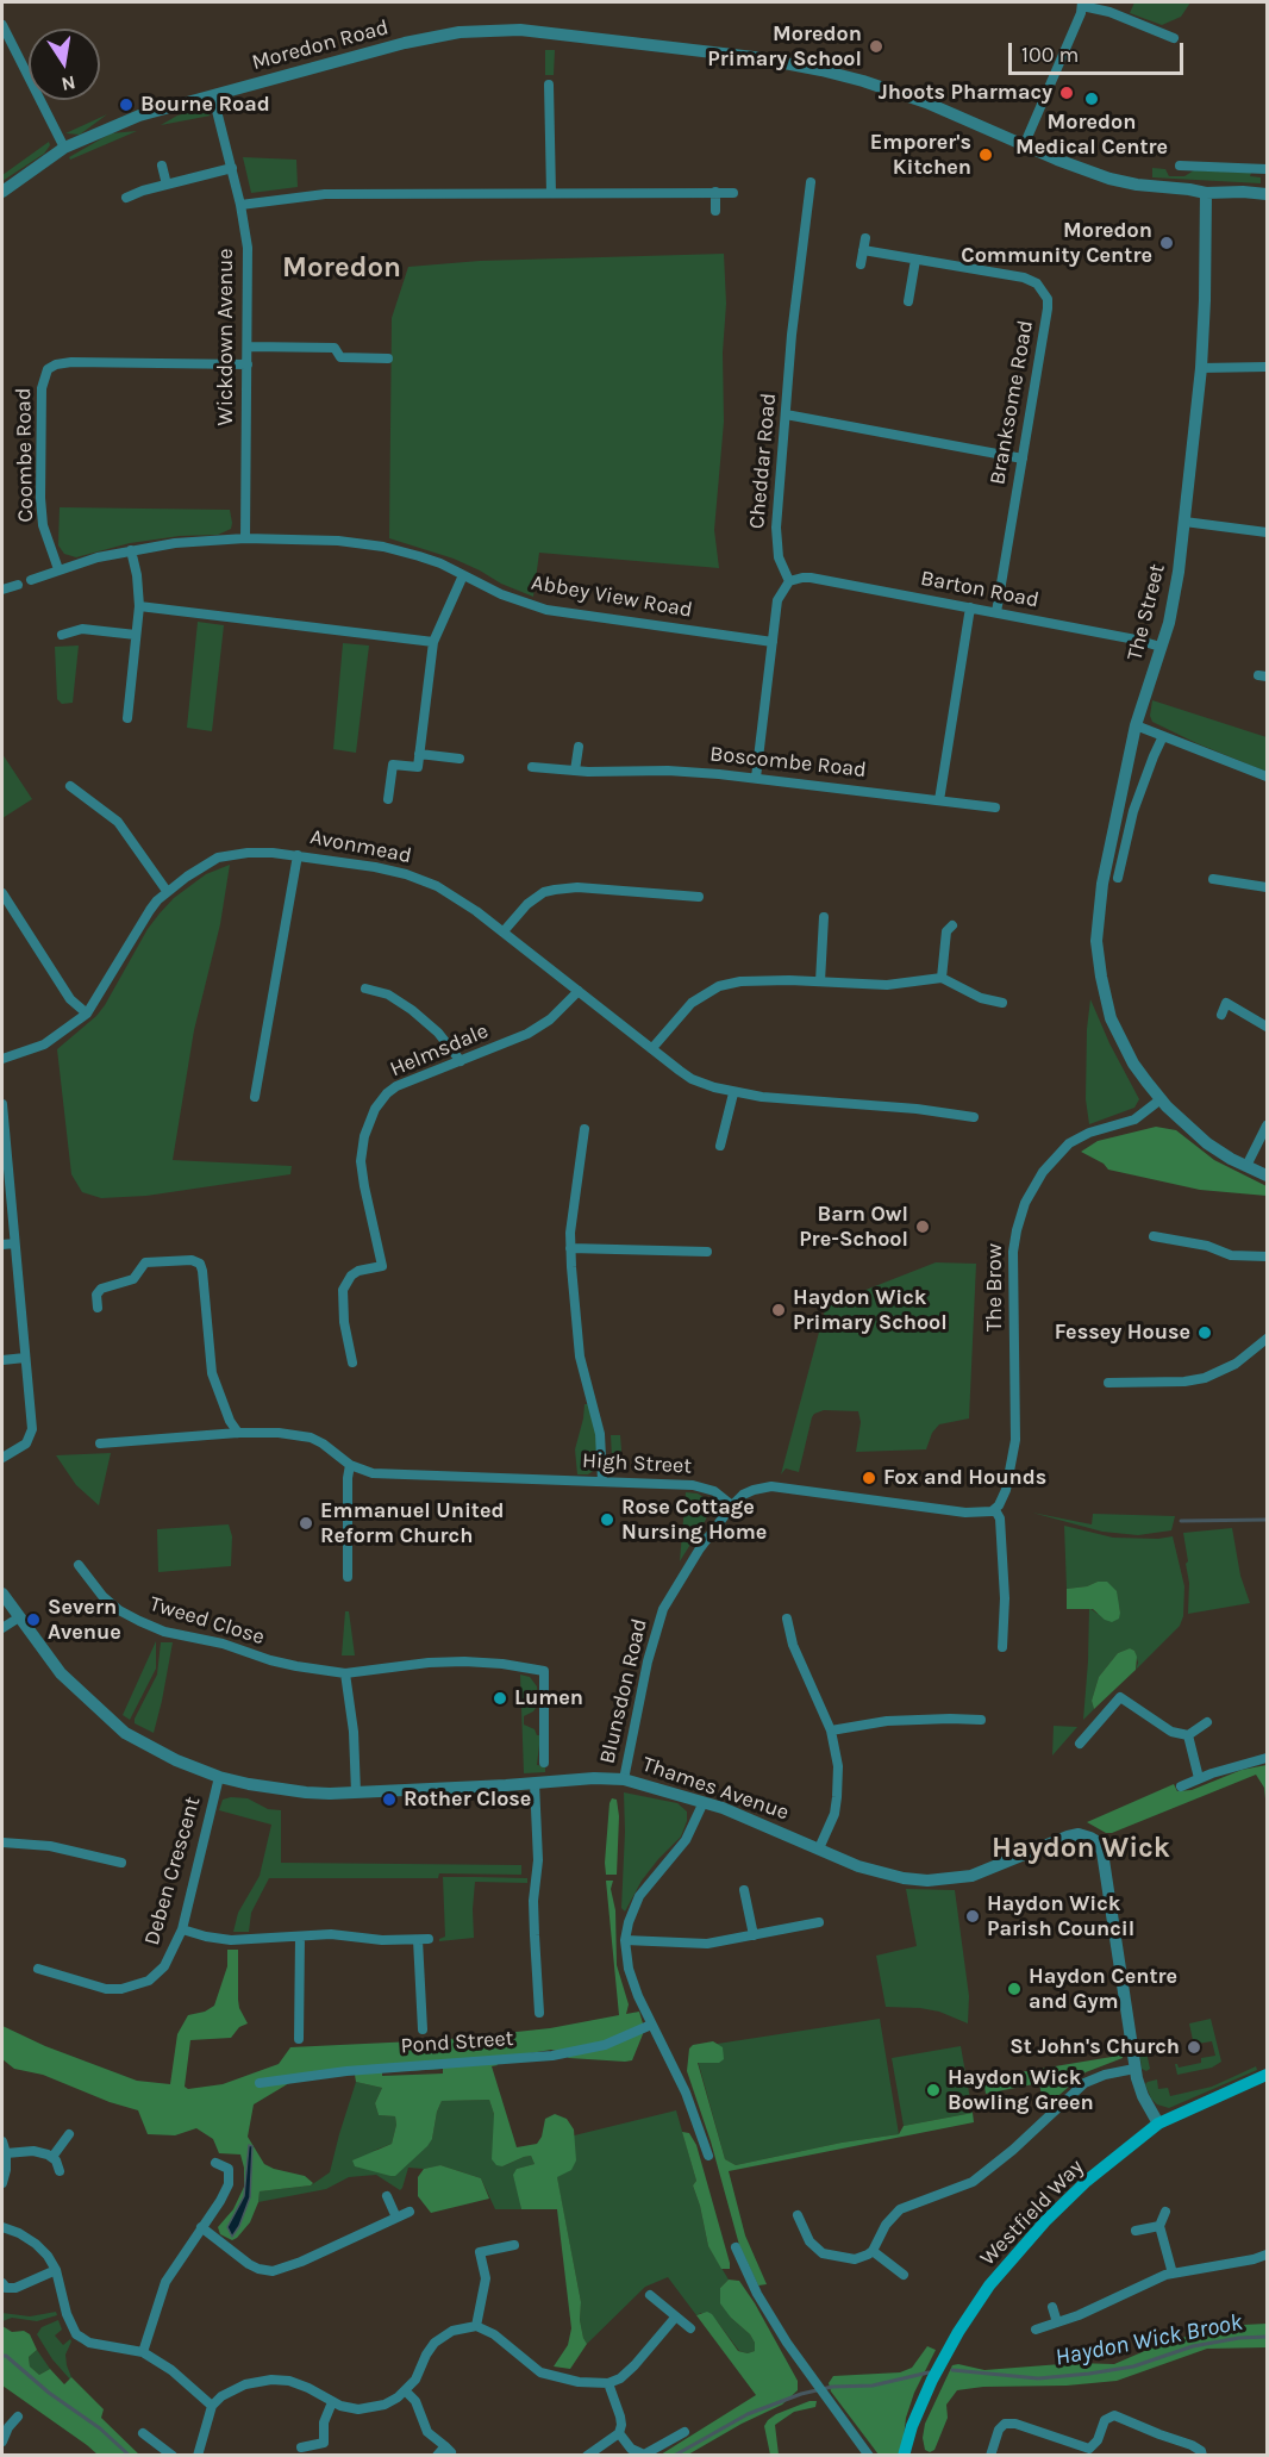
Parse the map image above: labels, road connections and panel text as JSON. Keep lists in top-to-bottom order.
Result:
{
  "streets": {
    "main road": ["Westfield Way"],
    "street": [
      "Moredon Road",
      "Wickdown Avenue",
      "Branksome Road",
      "Coombe Road",
      "Cheddar Road",
      "Barton Road",
      "Abbey View Road",
      "The Street",
      "Boscombe Road",
      "Avonmead",
      "Helmsdale",
      "The Brow",
      "High Street",
      "Tweed Close",
      "Blunsdon Road",
      "Thames Avenue",
      "Deben Crescent",
      "Pond Street"
    ]
  },
  "crossings": [
    ["Moredon Road", "Wickdown Avenue"],
    ["Moredon Road", "The Street"],
    ["Wickdown Avenue", "Coombe Road"],
    ["Wickdown Avenue", "Abbey View Road"],
    ["Branksome Road", "Barton Road"],
    ["Coombe Road", "Abbey View Road"],
    ["Cheddar Road", "Barton Road"],
    ["Barton Road", "The Street"],
    ["The Street", "The Brow"],
    ["Avonmead", "Helmsdale"],
    ["High Street", "Blunsdon Road"],
    ["Blunsdon Road", "Thames Avenue"],
    ["Thames Avenue", "Deben Crescent"],
    ["Thames Avenue", "Westfield Way"]
  ],
  "districts": ["Moredon", "Haydon Wick"],
  "water": ["Haydon Wick Brook"],
  "places": [
    "Moredon Primary School",
    "Jhoots Pharmacy",
    "Moredon Medical Centre",
    "Bourne Road",
    "Emporer's Kitchen",
    "Moredon Community Centre",
    "Barn Owl Pre-School",
    "Haydon Wick Primary School",
    "Fessey House",
    "Fox and Hounds",
    "Rose Cottage Nursing Home",
    "Emmanuel United Reform Church",
    "Severn Avenue",
    "Lumen",
    "Rother Close",
    "Haydon Wick Parish Council",
    "Haydon Centre and Gym",
    "St John's Church",
    "Haydon Wick Bowling Green"
  ],
  "scale_bar": "100 m",
  "north": "bottom"
}
